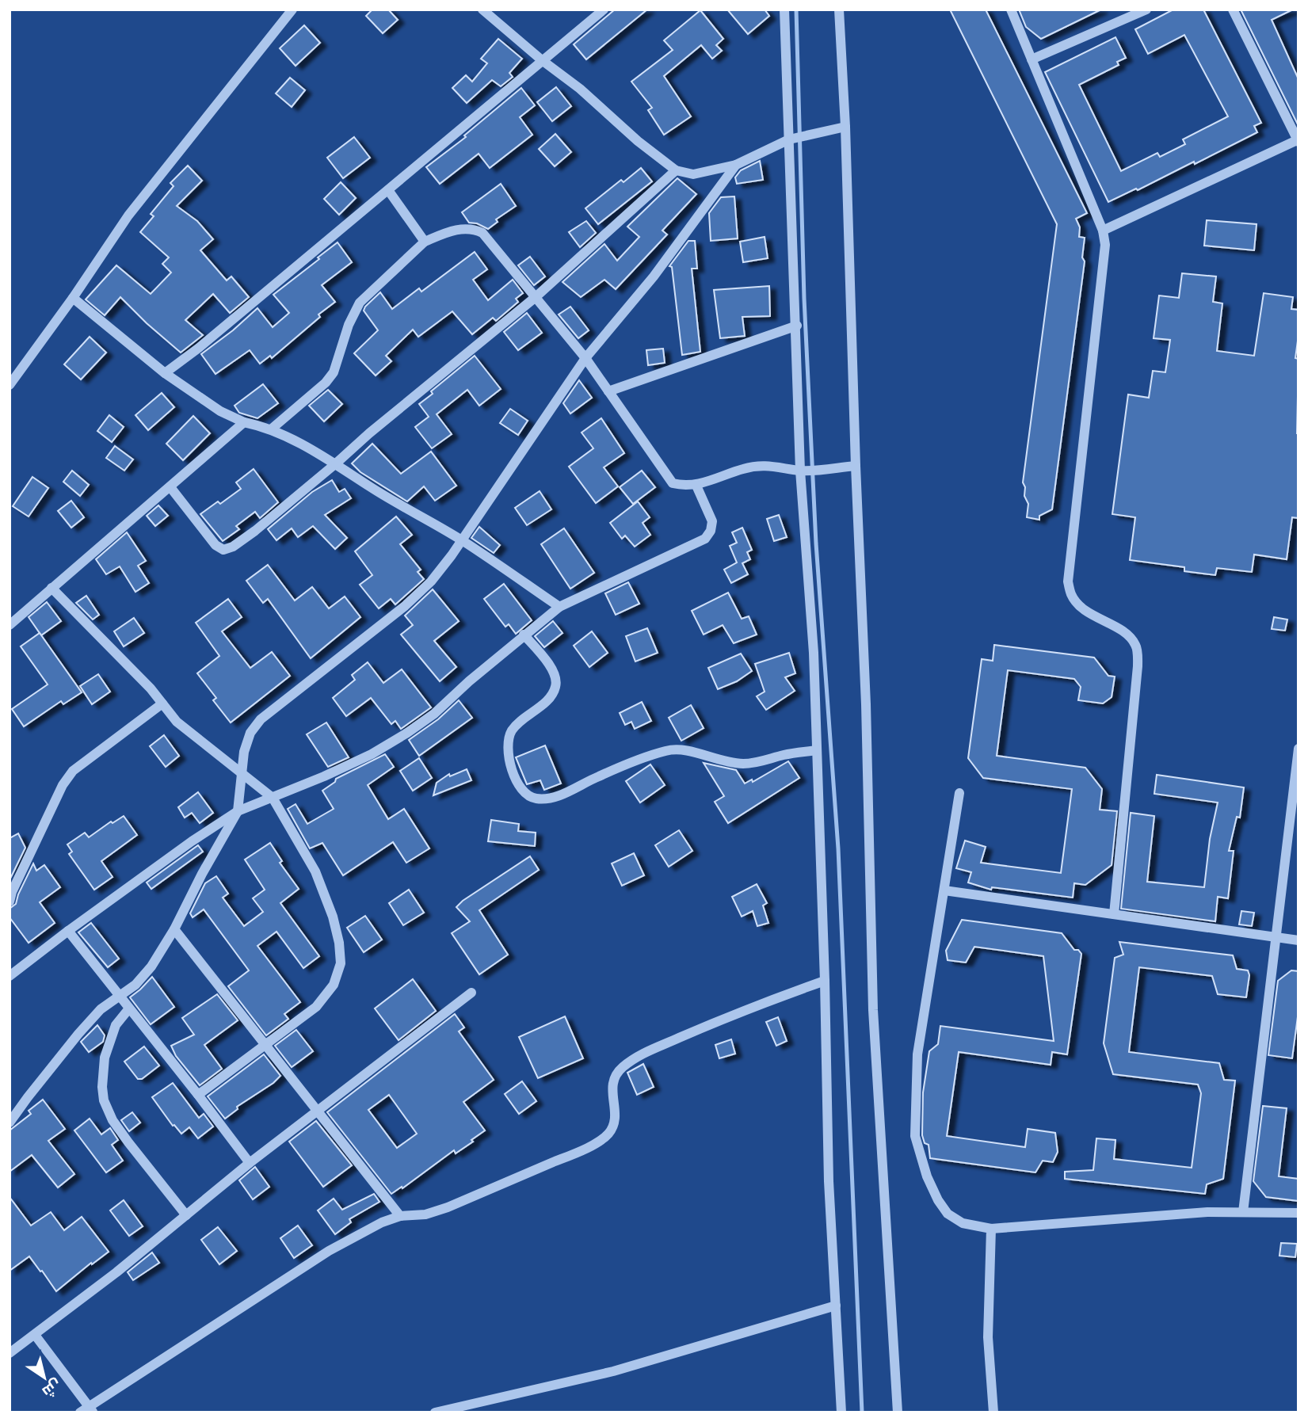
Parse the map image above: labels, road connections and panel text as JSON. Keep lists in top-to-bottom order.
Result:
{
  "north": "bottom right"
}
